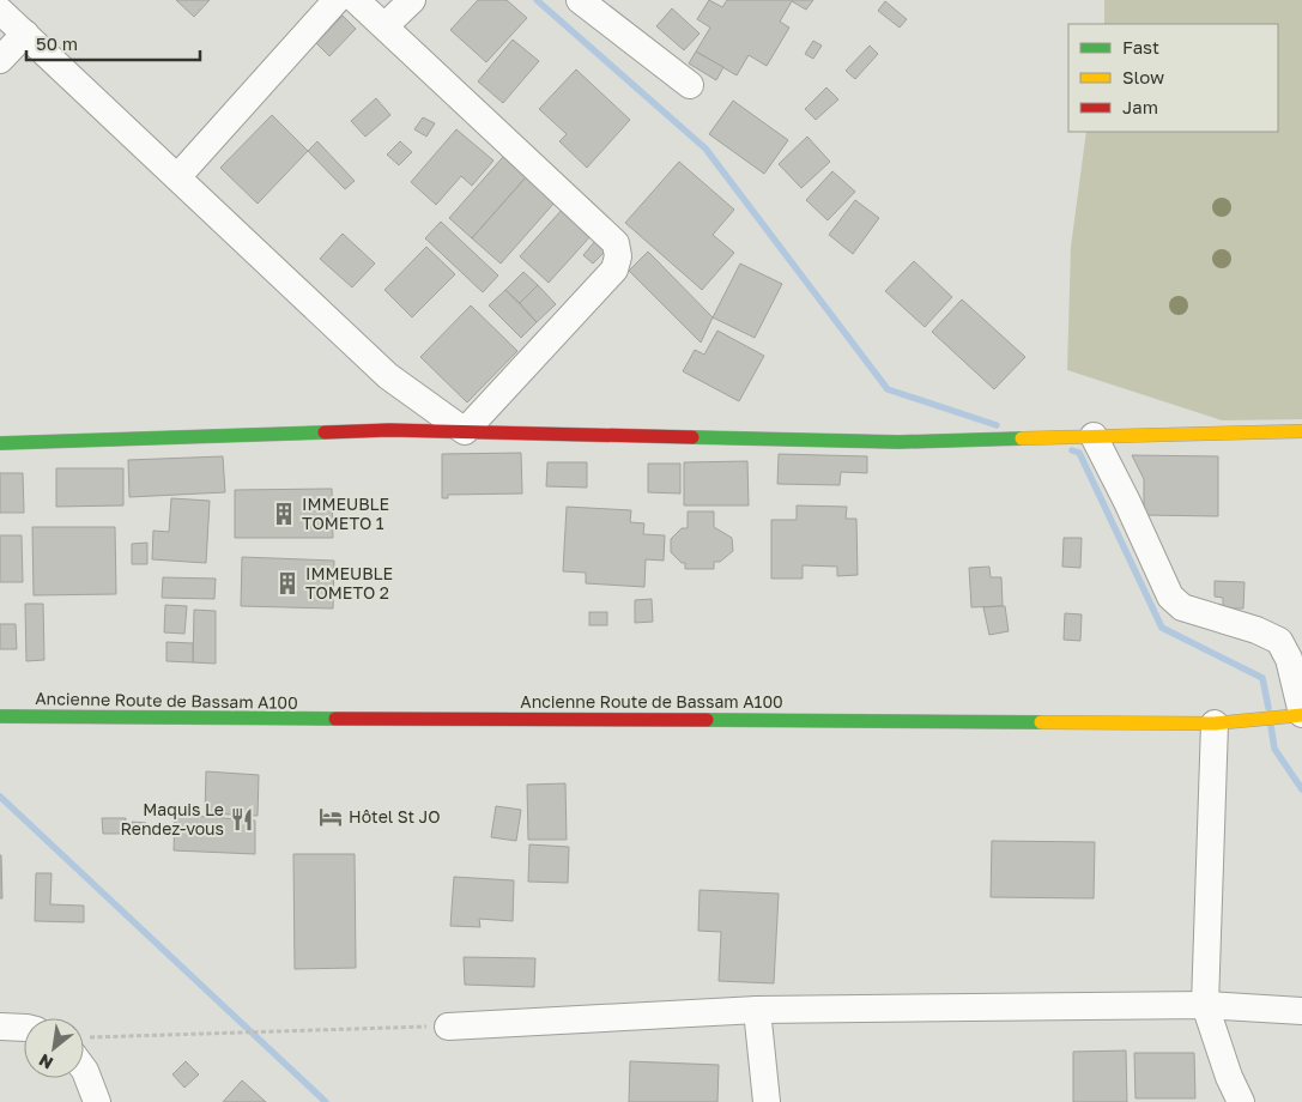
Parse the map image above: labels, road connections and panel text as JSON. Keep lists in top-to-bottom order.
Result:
{
  "streets": {
    "street": ["Ancienne Route de Bassam A100"]
  },
  "places": {
    "building": ["IMMEUBLE TOMETO 1", "IMMEUBLE TOMETO 2"],
    "hotel": ["Hôtel St JO"],
    "restaurant": ["Maquis Le Rendez-vous"]
  },
  "legend": ["Fast", "Slow", "Jam"],
  "scale_bar": "50 m",
  "north": "bottom left"
}
